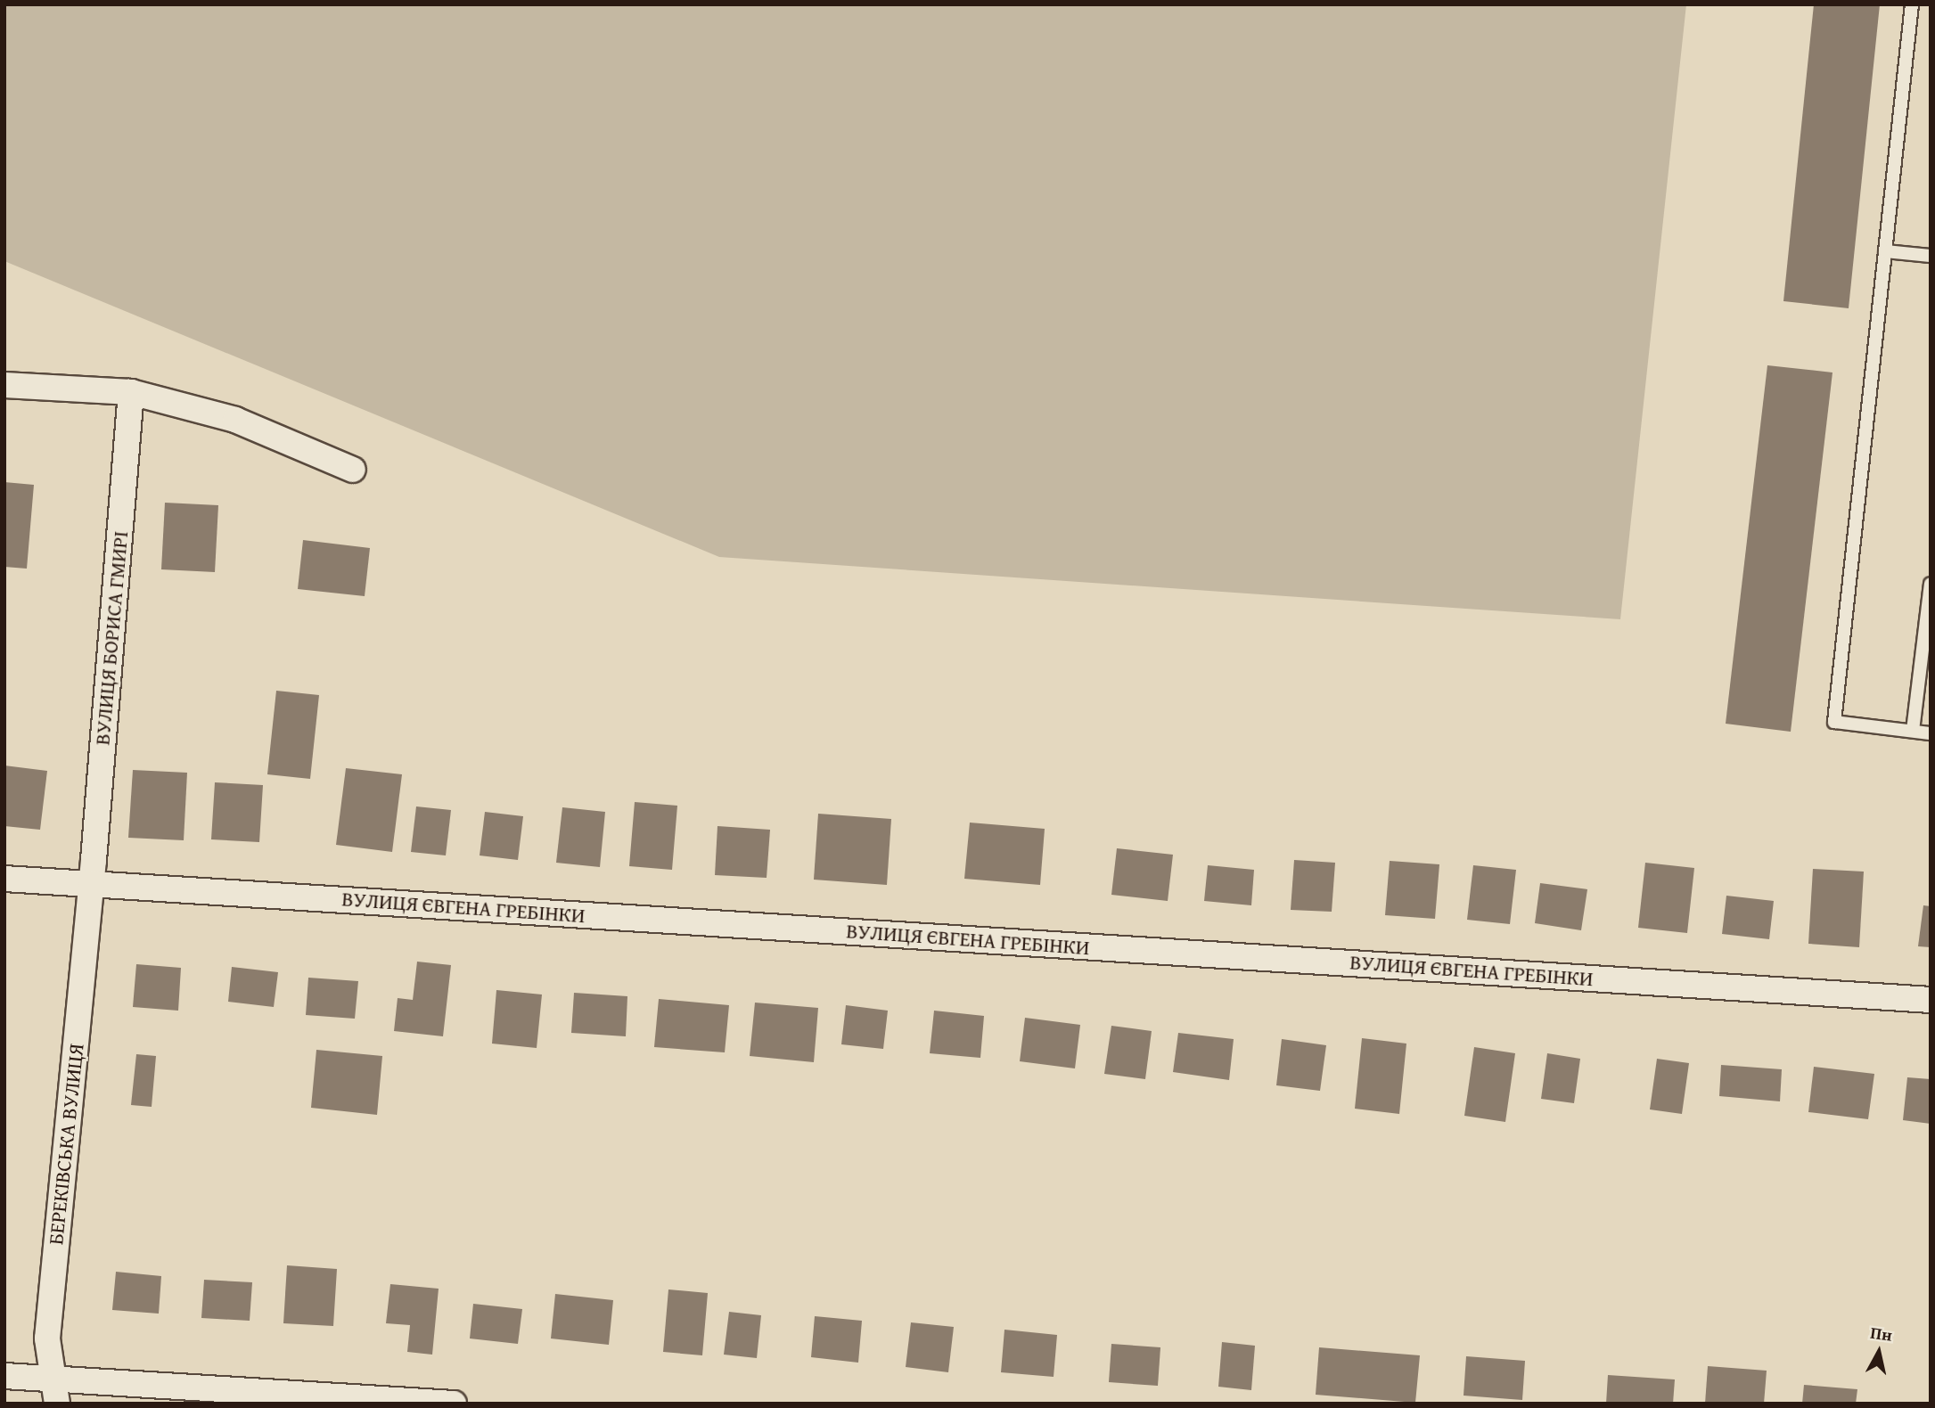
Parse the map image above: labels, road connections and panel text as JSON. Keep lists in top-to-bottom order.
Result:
{
  "streets": {
    "street": ["ВУЛИЦЯ БОРИСА ГМИРІ", "ВУЛИЦЯ ЄВГЕНА ГРЕБІНКИ", "БЕРЕКІВСЬКА ВУЛИЦЯ"]
  },
  "crossings": [
    ["ВУЛИЦЯ БОРИСА ГМИРІ", "ВУЛИЦЯ ЄВГЕНА ГРЕБІНКИ"],
    ["ВУЛИЦЯ БОРИСА ГМИРІ", "БЕРЕКІВСЬКА ВУЛИЦЯ"],
    ["ВУЛИЦЯ ЄВГЕНА ГРЕБІНКИ", "БЕРЕКІВСЬКА ВУЛИЦЯ"]
  ],
  "north": "top"
}
